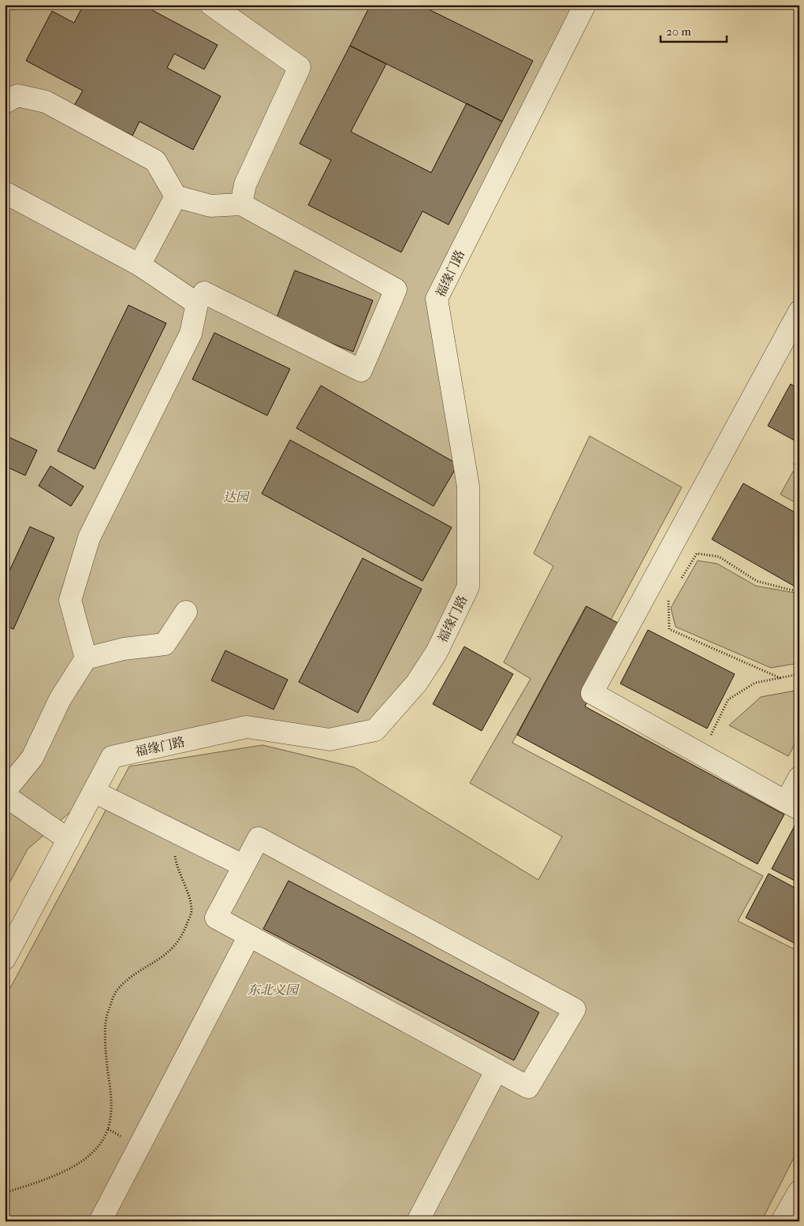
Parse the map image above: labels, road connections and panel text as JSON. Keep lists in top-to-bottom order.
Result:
{
  "streets": {
    "street": ["福缘门路"]
  },
  "parks": ["达园", "东北义园"],
  "scale_bar": "20 m"
}
